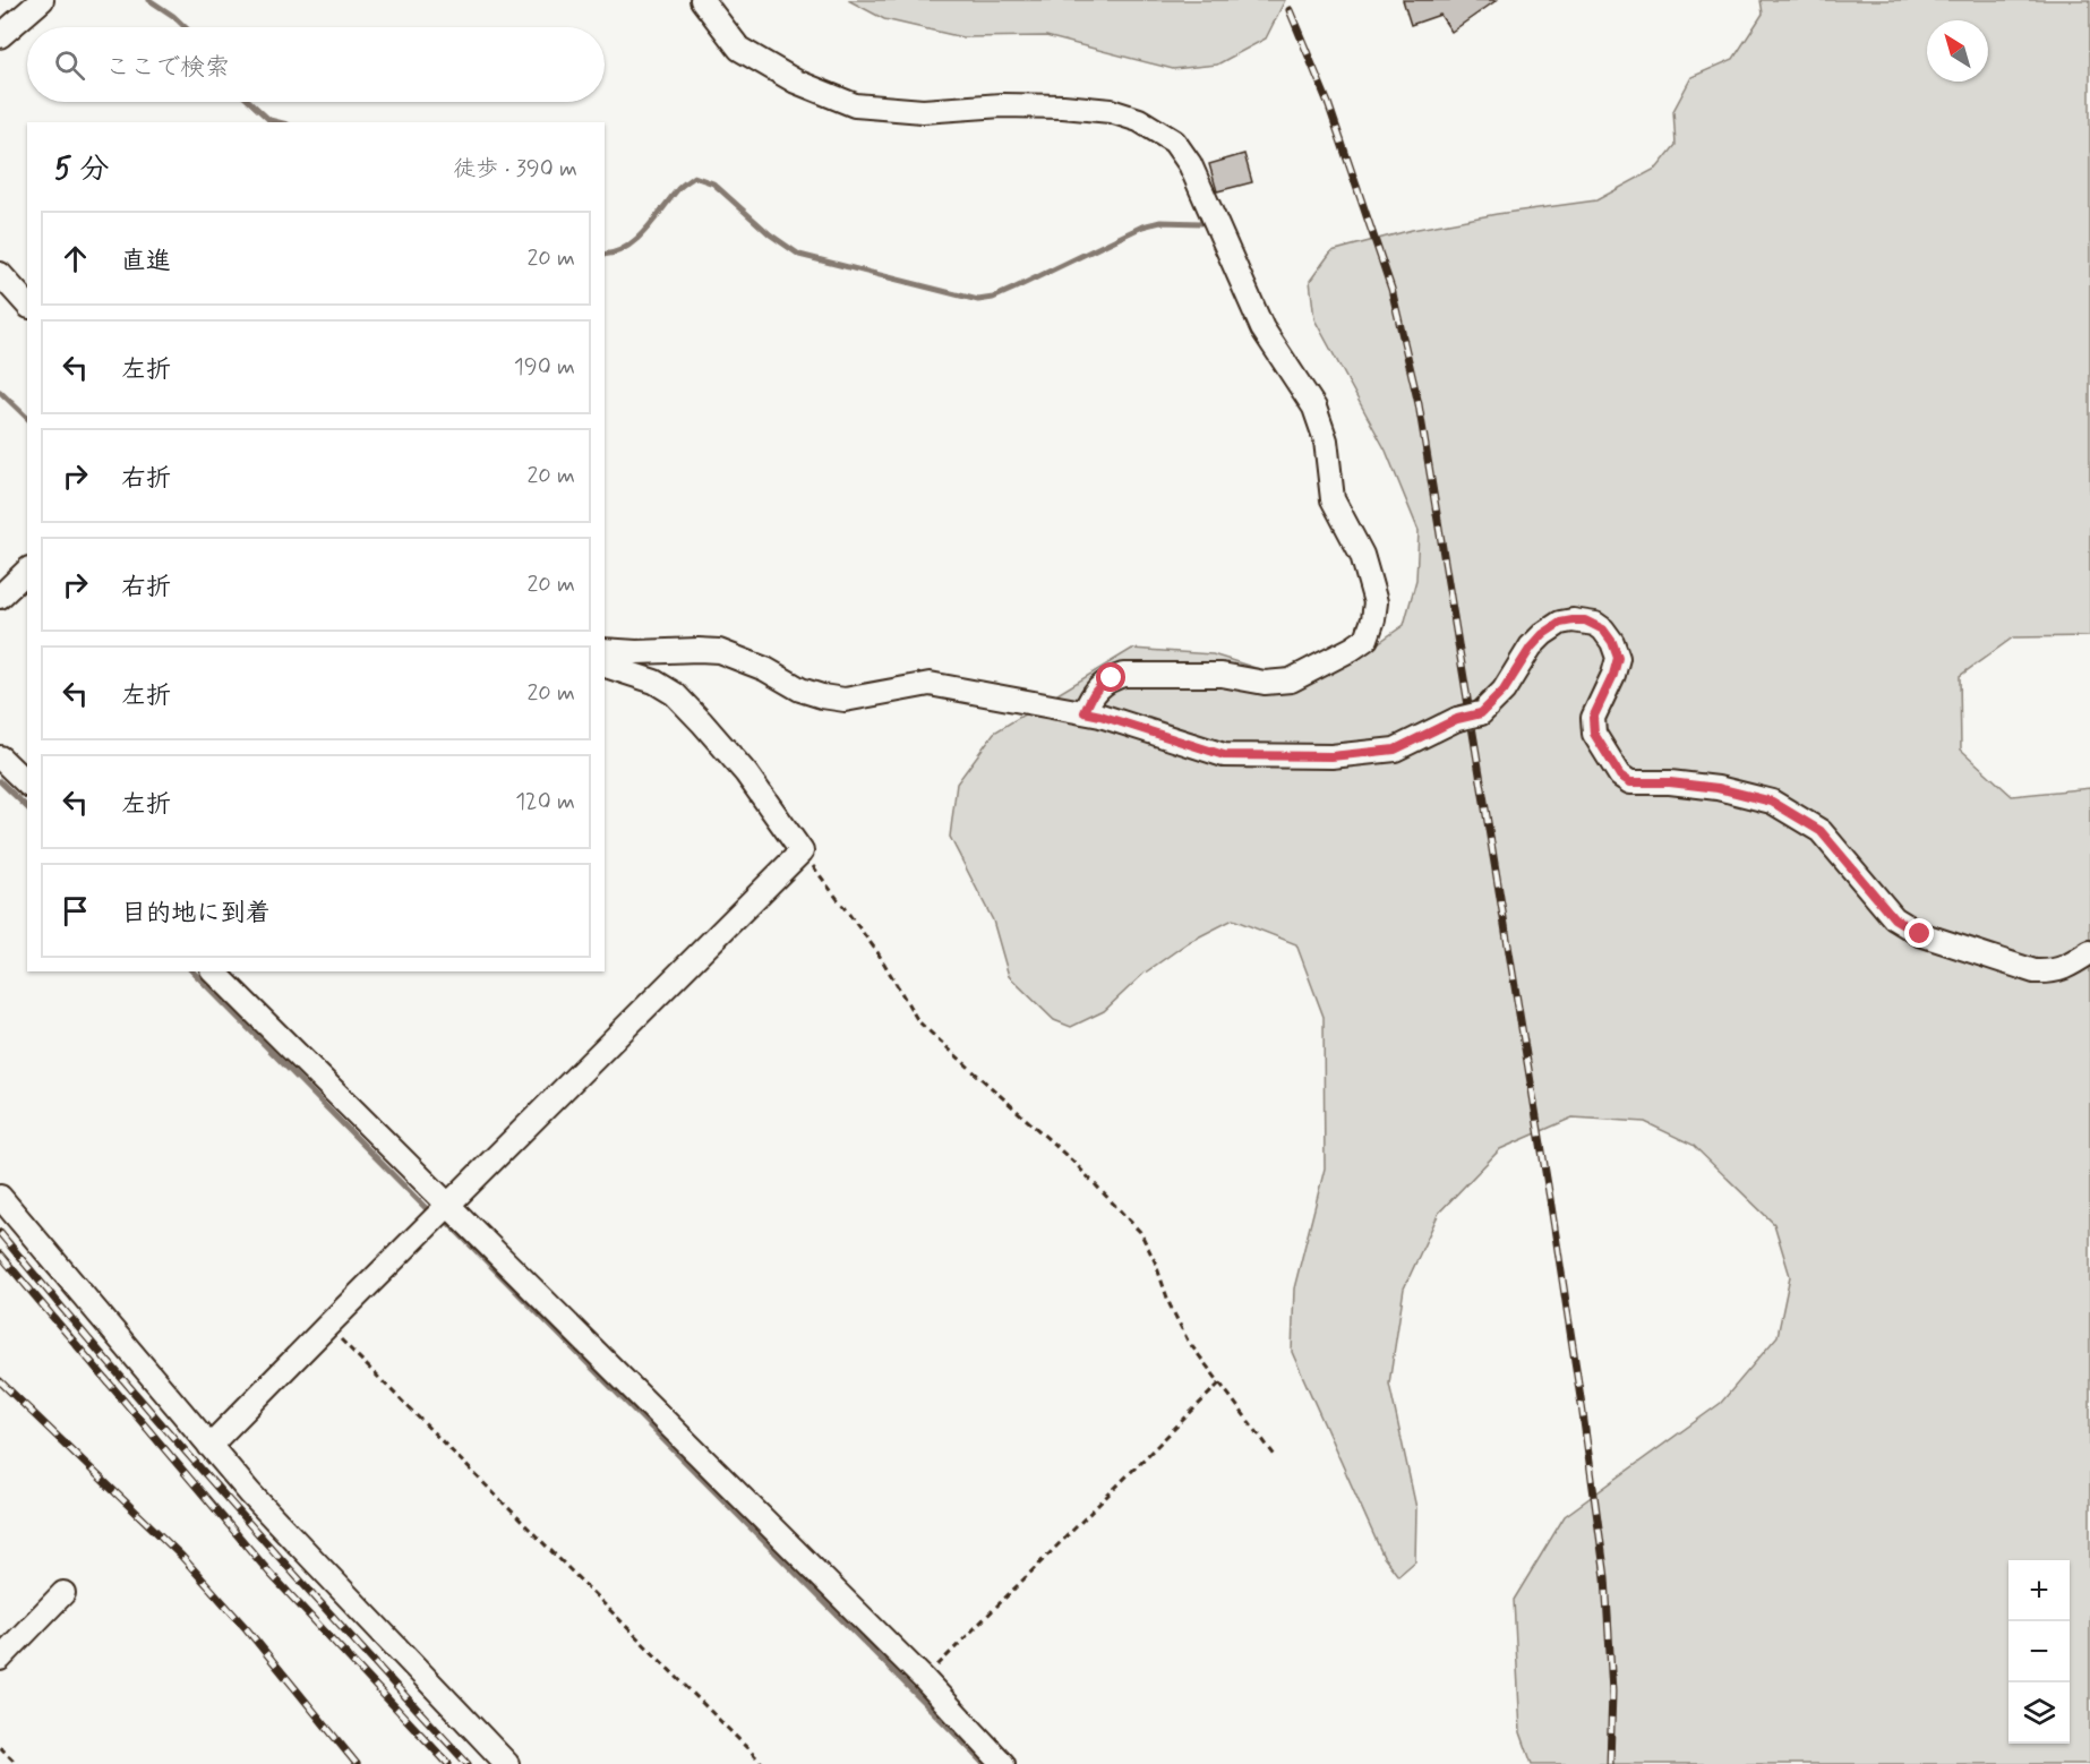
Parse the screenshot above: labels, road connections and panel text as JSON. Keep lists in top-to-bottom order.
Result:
{
  "north": "top left",
  "page": {
    "search": "ここで検索",
    "heading": ["5 分", "徒歩 · 390 m"],
    "list": [
      ["直進", "20 m"],
      ["左折", "190 m"],
      ["右折", "20 m"],
      ["右折", "20 m"],
      ["左折", "20 m"],
      ["左折", "120 m"],
      "目的地に到着"
    ],
    "map_buttons": ["+", "−"]
  }
}
